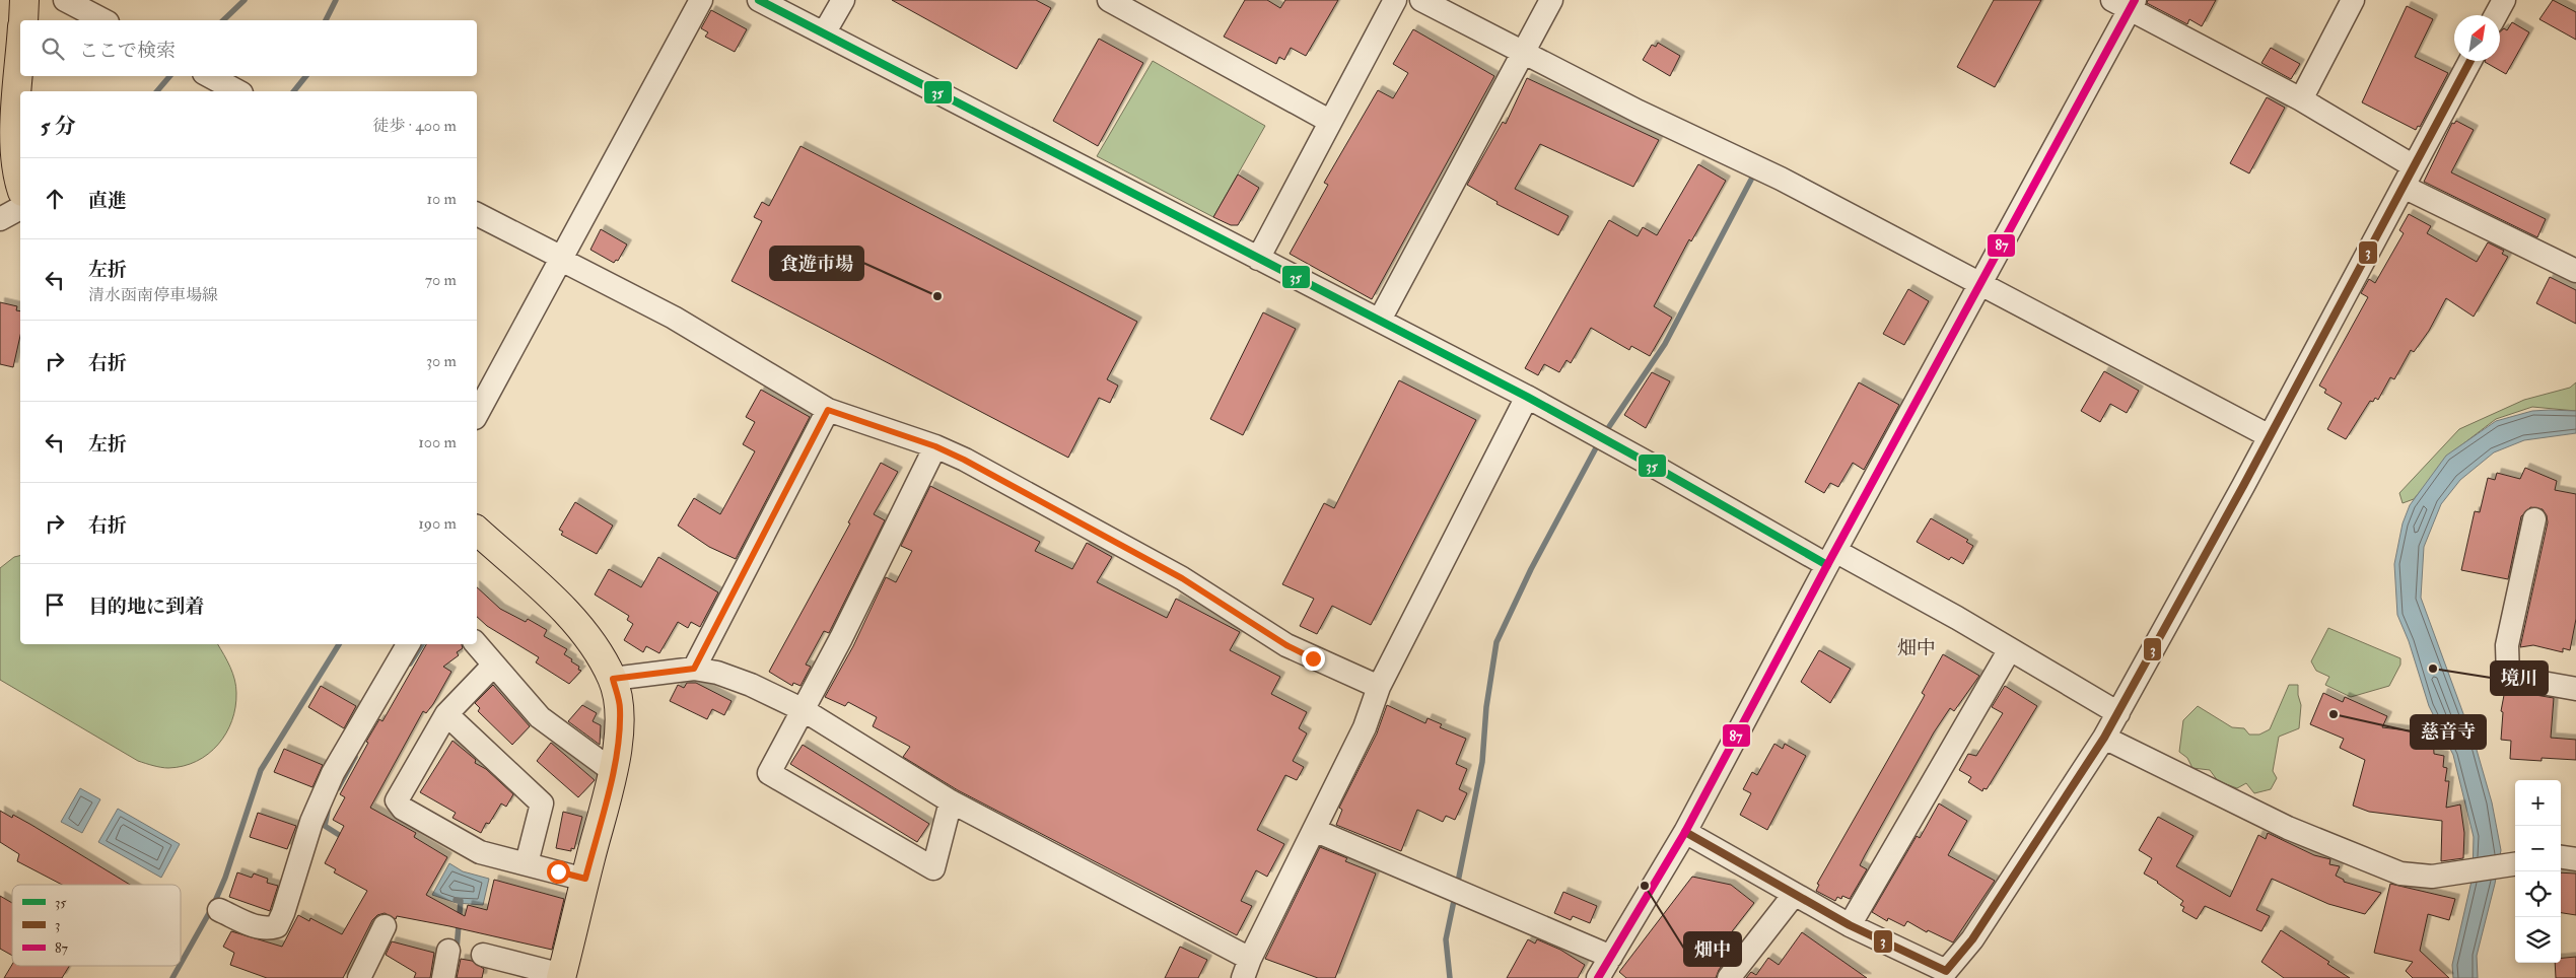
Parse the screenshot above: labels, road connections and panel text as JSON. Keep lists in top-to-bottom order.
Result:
{
  "districts": ["畑中"],
  "places": [
    "食遊市場",
    "境川",
    "慈音寺",
    "畑中"
  ],
  "lines": ["transit line 35", "transit line 87", "transit line 3"],
  "legend": ["35", "3", "87"],
  "north": "top right",
  "page": {
    "search": "ここで検索",
    "heading": ["5 分", "徒歩 · 400 m"],
    "list": [
      ["直進", "10 m"],
      ["左折", "清水函南停車場線", "70 m"],
      ["右折", "30 m"],
      ["左折", "100 m"],
      ["右折", "190 m"],
      "目的地に到着"
    ],
    "map_buttons": ["+", "−"]
  }
}
